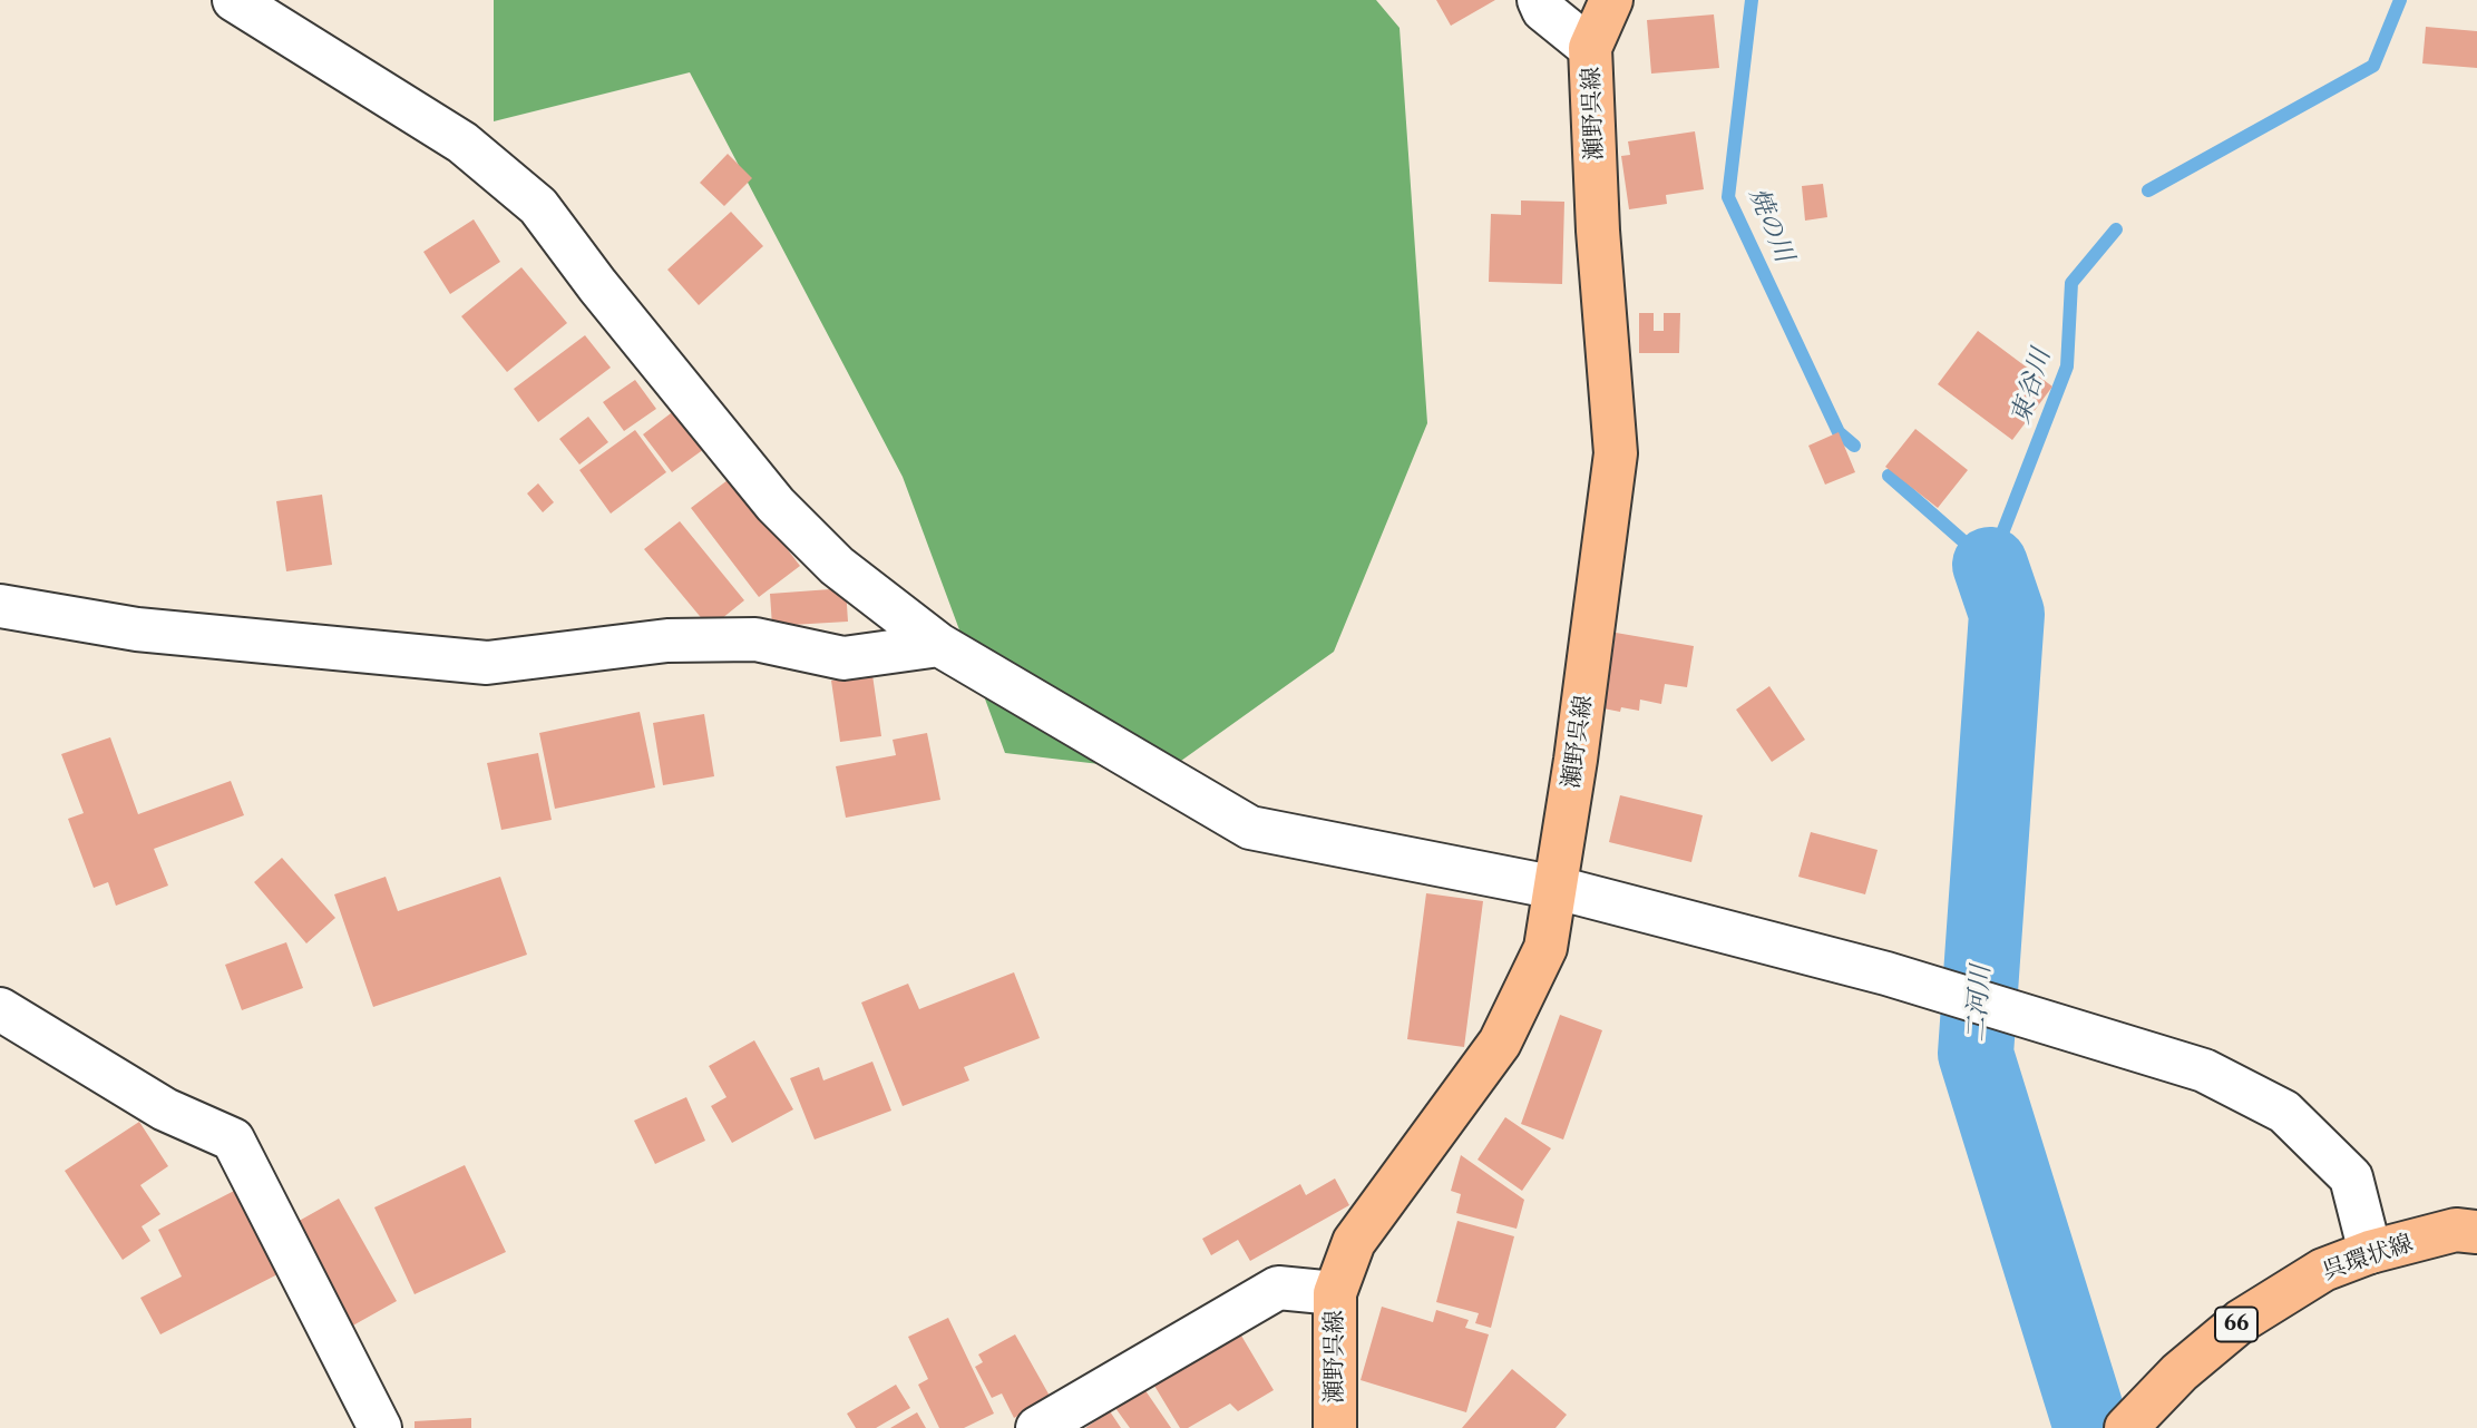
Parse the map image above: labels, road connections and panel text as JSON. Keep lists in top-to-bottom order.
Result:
{
  "streets": {
    "main road": ["瀬野呉線", "呉環状線", "66"]
  },
  "water": ["焼の川", "東谷川", "二河川"]
}
